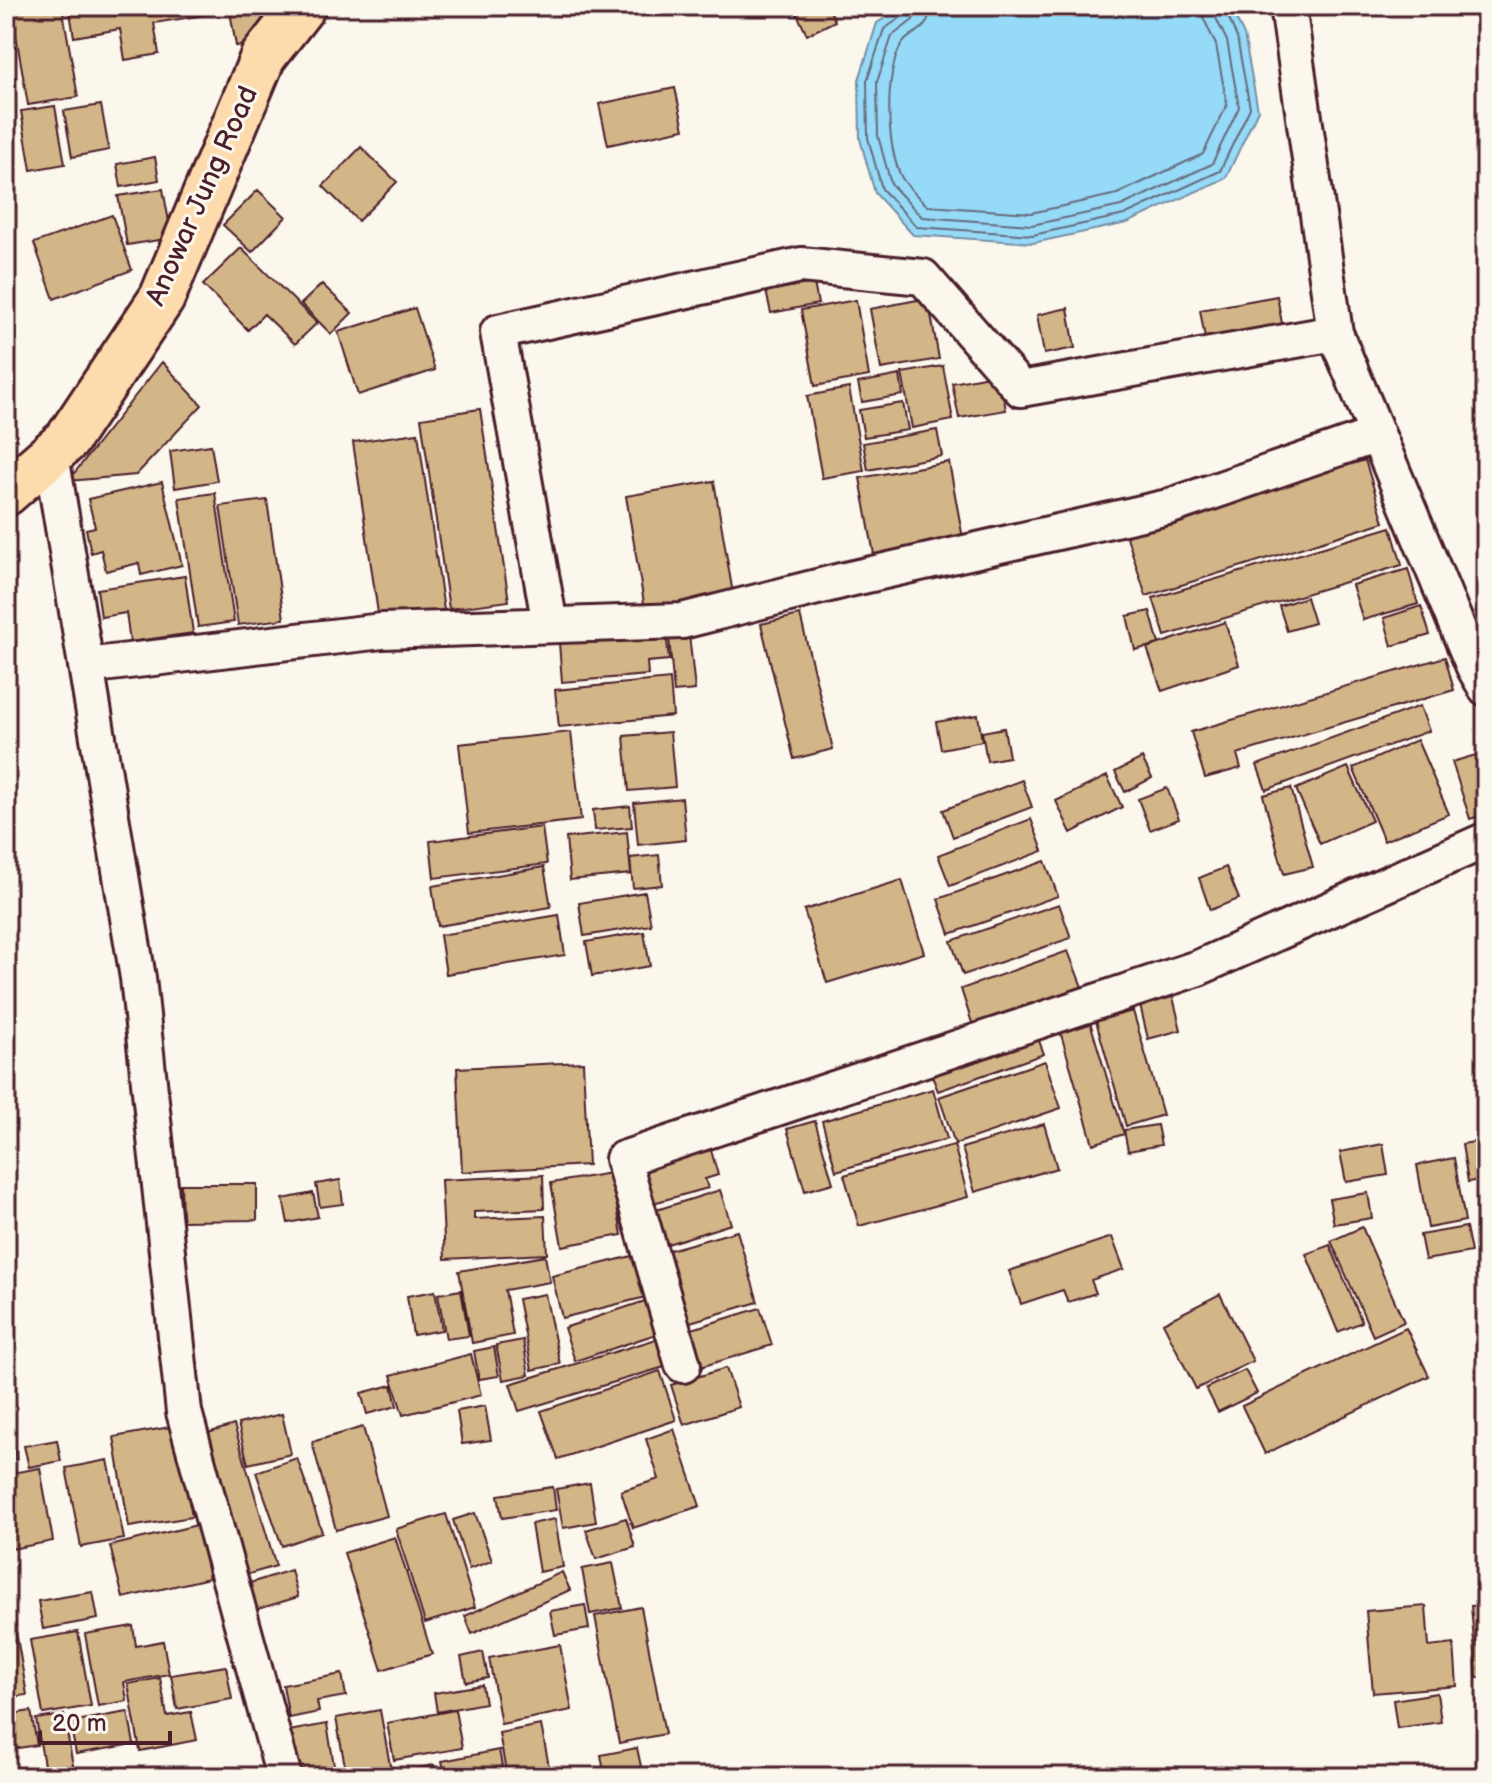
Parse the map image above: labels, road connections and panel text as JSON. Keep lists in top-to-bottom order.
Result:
{
  "streets": {
    "highway": ["Anowar Jung Road"]
  },
  "scale_bar": "20 m"
}
